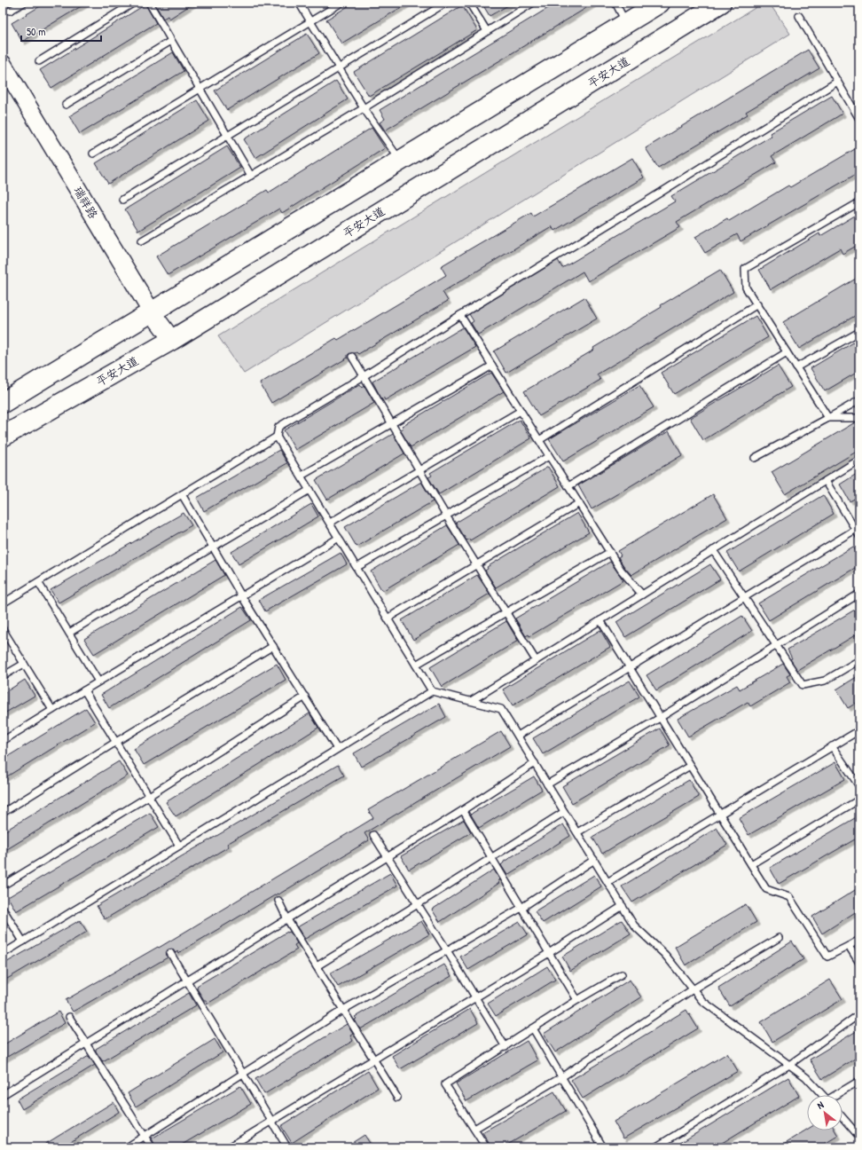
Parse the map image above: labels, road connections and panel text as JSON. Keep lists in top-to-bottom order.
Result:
{
  "streets": {
    "main road": ["平安大道"],
    "street": ["瑞祥路"]
  },
  "crossings": [
    ["平安大道", "瑞祥路"]
  ],
  "scale_bar": "50 m",
  "north": "top left"
}
